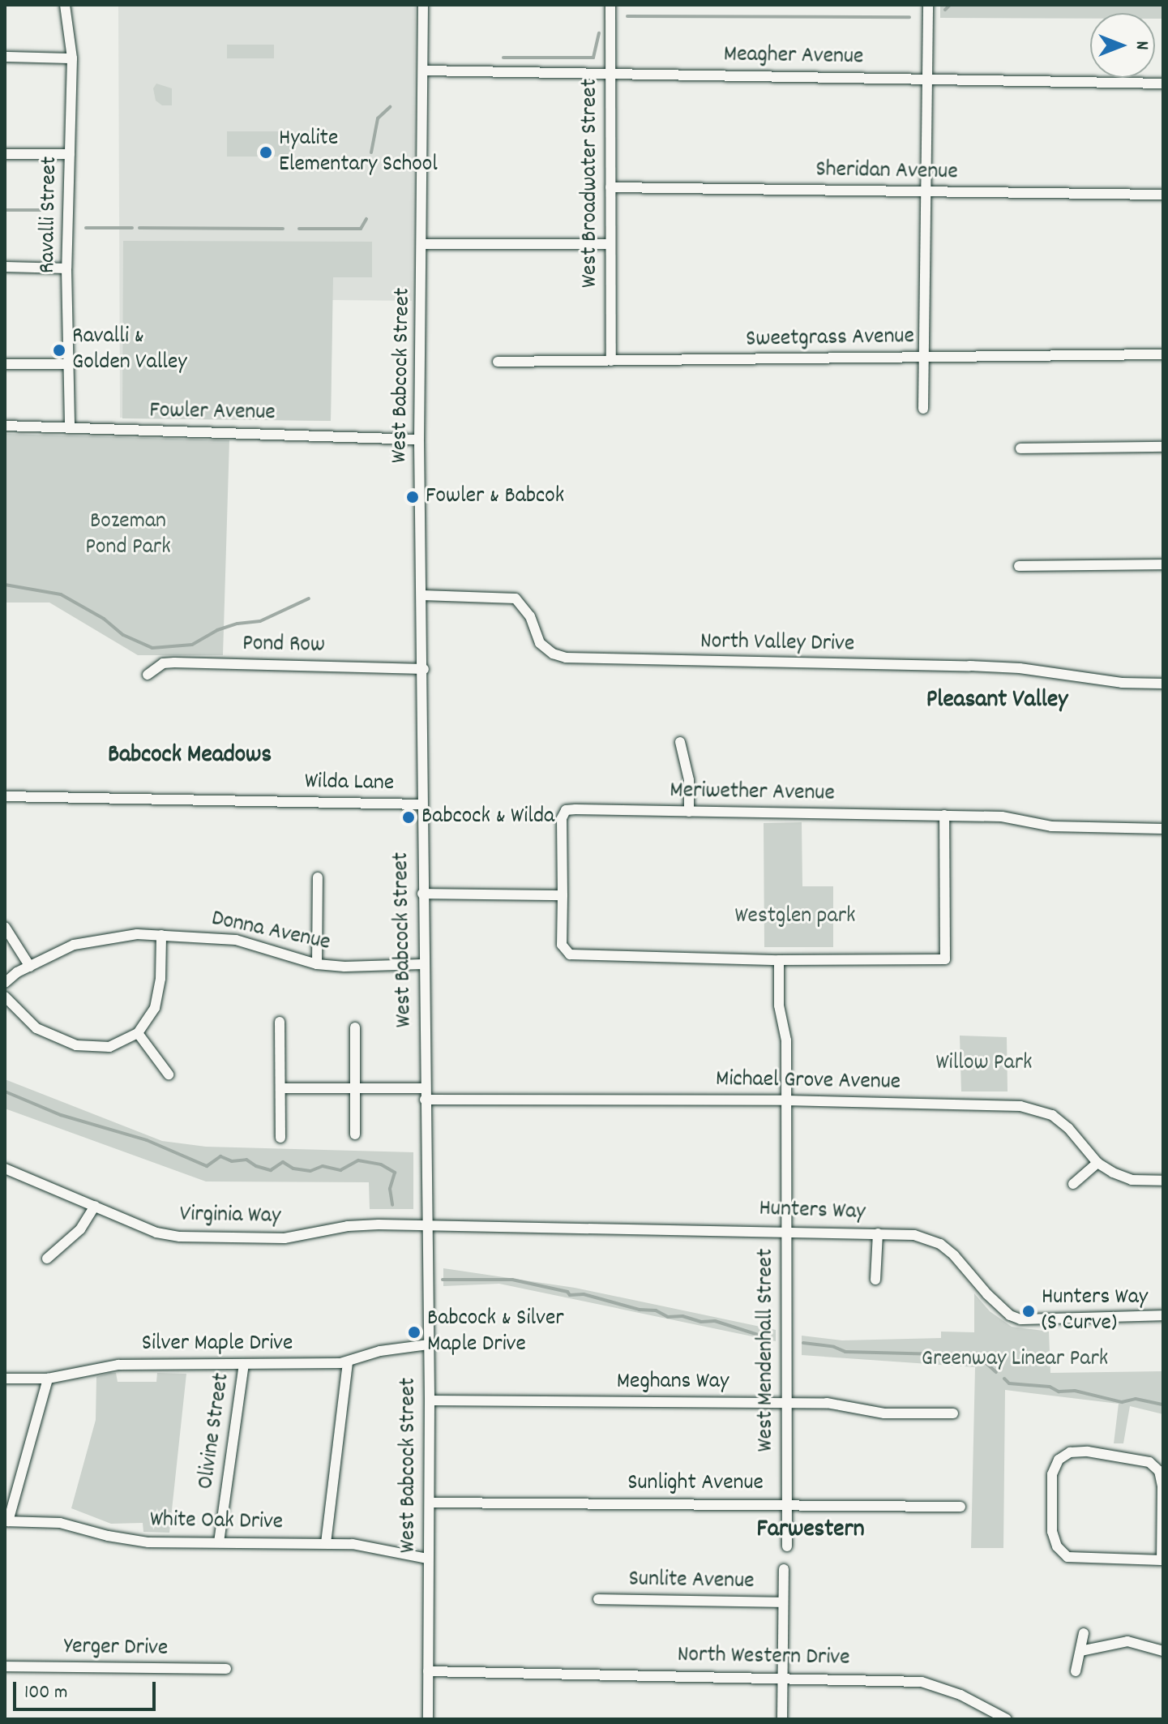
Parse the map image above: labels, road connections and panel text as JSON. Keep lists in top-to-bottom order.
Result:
{
  "streets": {
    "street": [
      "Meagher Avenue",
      "Sheridan Avenue",
      "West Broadwater Street",
      "Ravalli Street",
      "Sweetgrass Avenue",
      "West Babcock Street",
      "Fowler Avenue",
      "North Valley Drive",
      "Pond Row",
      "Wilda Lane",
      "Meriwether Avenue",
      "Donna Avenue",
      "Michael Grove Avenue",
      "Hunters Way",
      "Virginia Way",
      "Silver Maple Drive",
      "West Mendenhall Street",
      "Meghans Way",
      "Olivine Street",
      "Sunlight Avenue",
      "White Oak Drive",
      "Sunlite Avenue",
      "Yerger Drive",
      "North Western Drive"
    ]
  },
  "crossings": [
    ["Meagher Avenue", "West Broadwater Street"],
    ["Meagher Avenue", "West Babcock Street"],
    ["Sheridan Avenue", "West Broadwater Street"],
    ["West Broadwater Street", "Sweetgrass Avenue"],
    ["Ravalli Street", "Fowler Avenue"],
    ["West Babcock Street", "Fowler Avenue"],
    ["West Babcock Street", "North Valley Drive"],
    ["West Babcock Street", "Pond Row"],
    ["West Babcock Street", "Wilda Lane"],
    ["West Babcock Street", "Donna Avenue"],
    ["West Babcock Street", "Michael Grove Avenue"],
    ["West Babcock Street", "Hunters Way"],
    ["West Babcock Street", "Virginia Way"],
    ["West Babcock Street", "Silver Maple Drive"],
    ["West Babcock Street", "Meghans Way"],
    ["West Babcock Street", "Sunlight Avenue"],
    ["West Babcock Street", "White Oak Drive"],
    ["West Babcock Street", "North Western Drive"],
    ["Michael Grove Avenue", "West Mendenhall Street"],
    ["Hunters Way", "Virginia Way"],
    ["Hunters Way", "West Mendenhall Street"],
    ["Silver Maple Drive", "Olivine Street"],
    ["West Mendenhall Street", "Meghans Way"],
    ["West Mendenhall Street", "Sunlight Avenue"],
    ["Olivine Street", "White Oak Drive"]
  ],
  "districts": ["Pleasant Valley", "Babcock Meadows", "Farwestern"],
  "parks": [
    "Bozeman Pond Park",
    "Westglen park",
    "Willow Park",
    "Greenway Linear Park"
  ],
  "places": [
    "Hyalite Elementary School",
    "Ravalli & Golden Valley",
    "Fowler & Babcok",
    "Babcock & Wilda",
    "Hunters Way (S Curve)",
    "Babcock & Silver Maple Drive"
  ],
  "scale_bar": "100 m",
  "north": "right"
}
